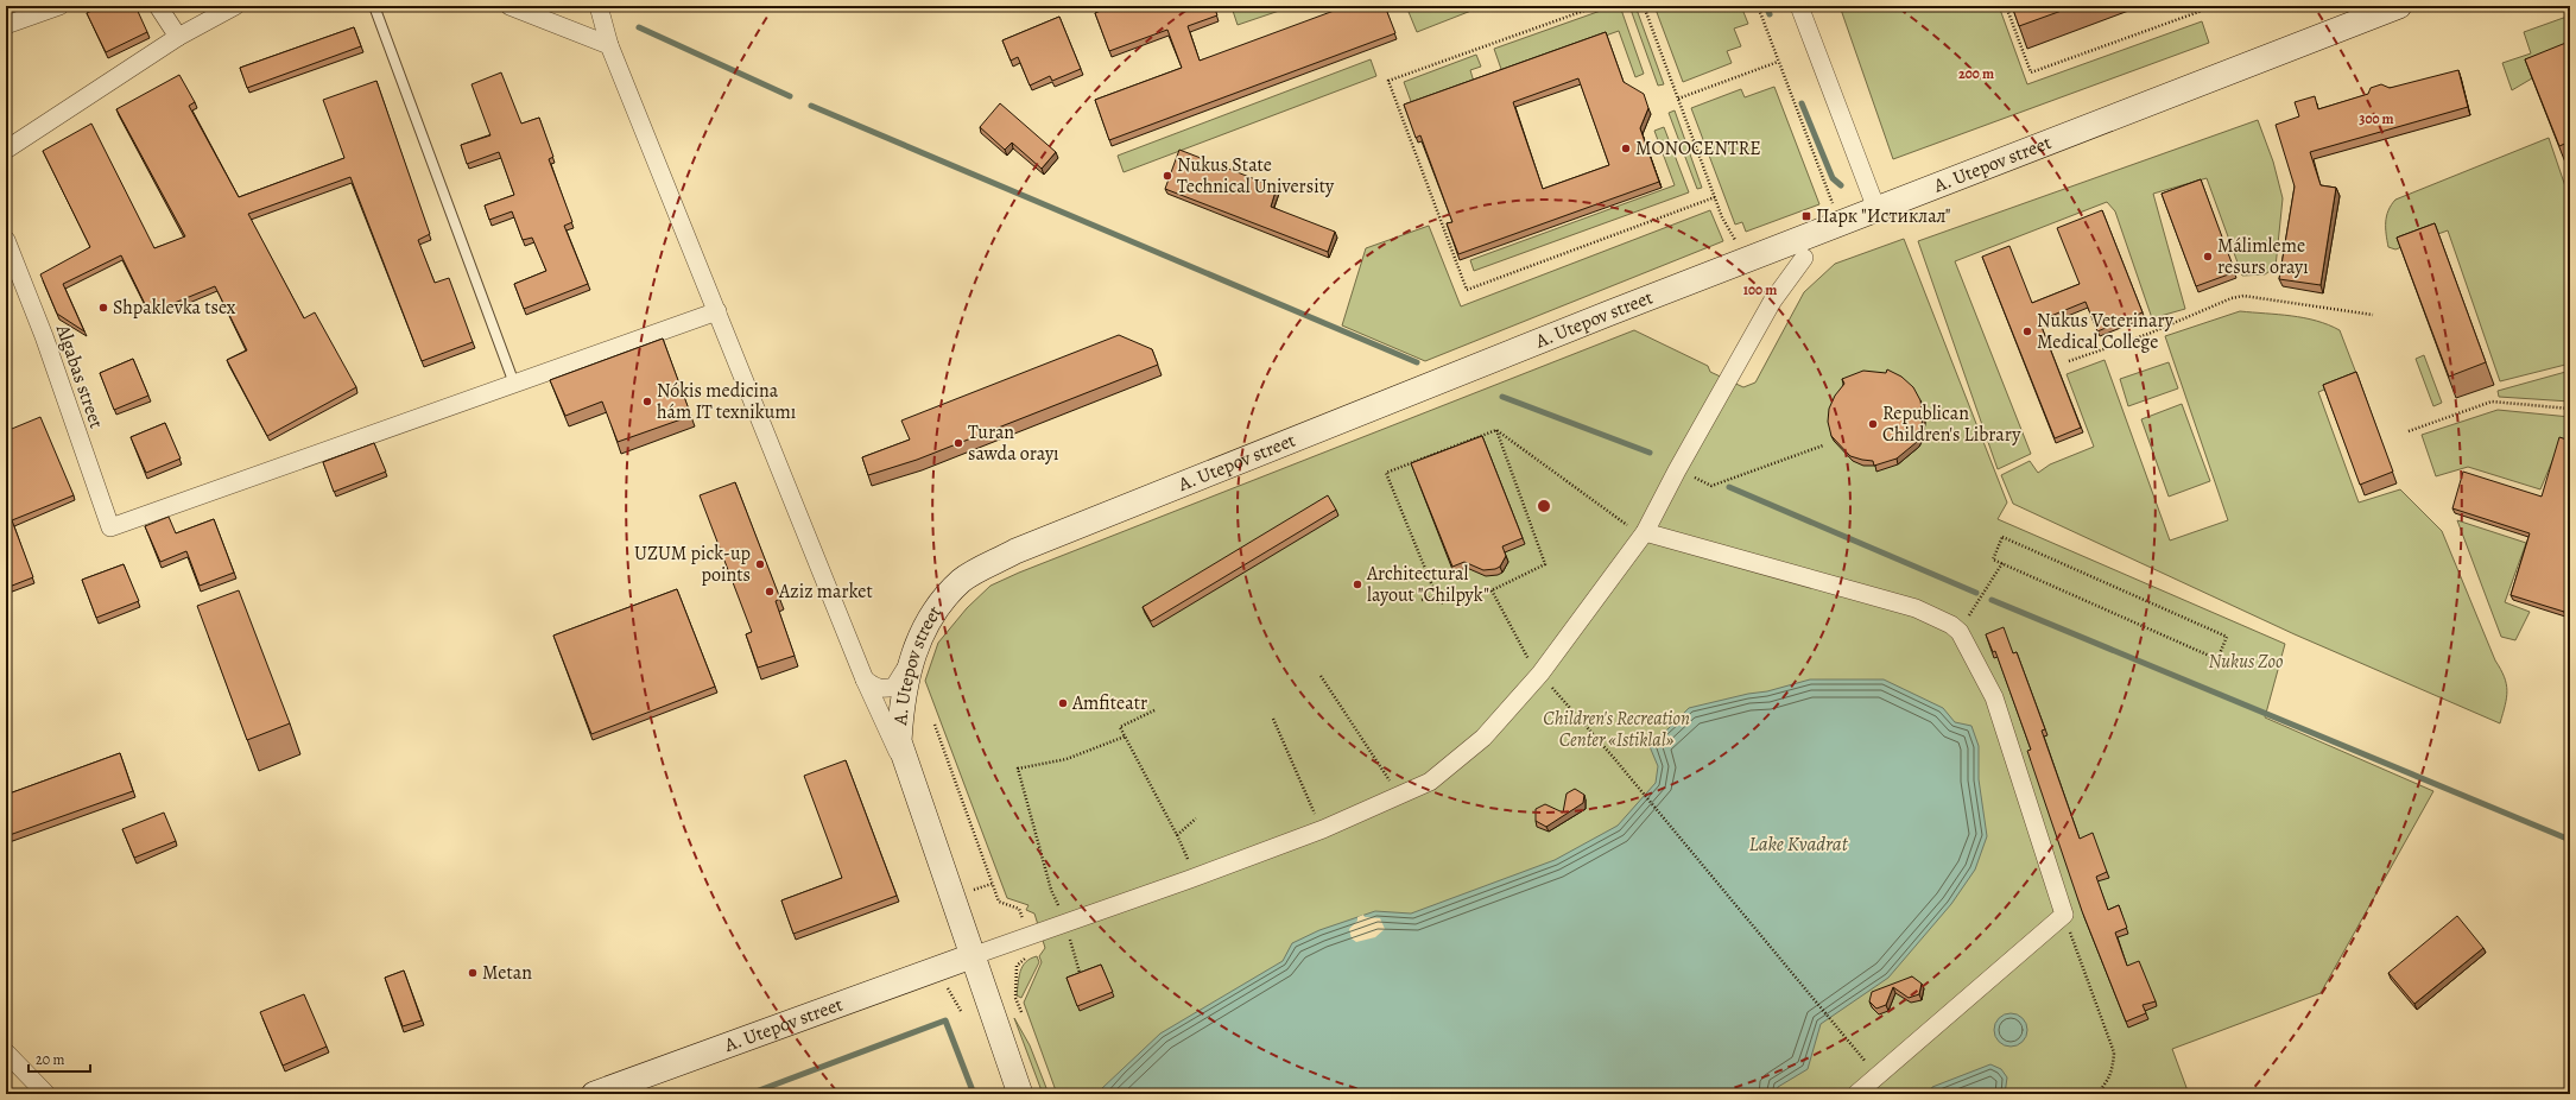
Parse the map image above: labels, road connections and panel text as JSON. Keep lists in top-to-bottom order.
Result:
{
  "streets": {
    "main road": ["A. Utepov street"],
    "street": ["Algabas street"]
  },
  "water": ["Lake Kvadrat"],
  "parks": ["Nukus Zoo", "Children's Recreation Center «Istiklal»"],
  "places": {
    "other": [
      "MONOCENTRE",
      "Nukus State Technical University",
      "Málimleme resurs orayı",
      "Shpaklevka tsex",
      "Nukus Veterinary Medical College",
      "Nókis medicina hám IT texnikumı",
      "Republican Children's Library",
      "Turan sawda orayı",
      "UZUM pick-up points",
      "Architectural layout \"Chilpyk\"",
      "Aziz market",
      "Amfiteatr",
      "Metan"
    ],
    "transit": ["Парк \"Истиклал\""]
  },
  "scale_bar": "20 m",
  "rings": ["200 m", "300 m", "100 m"]
}
